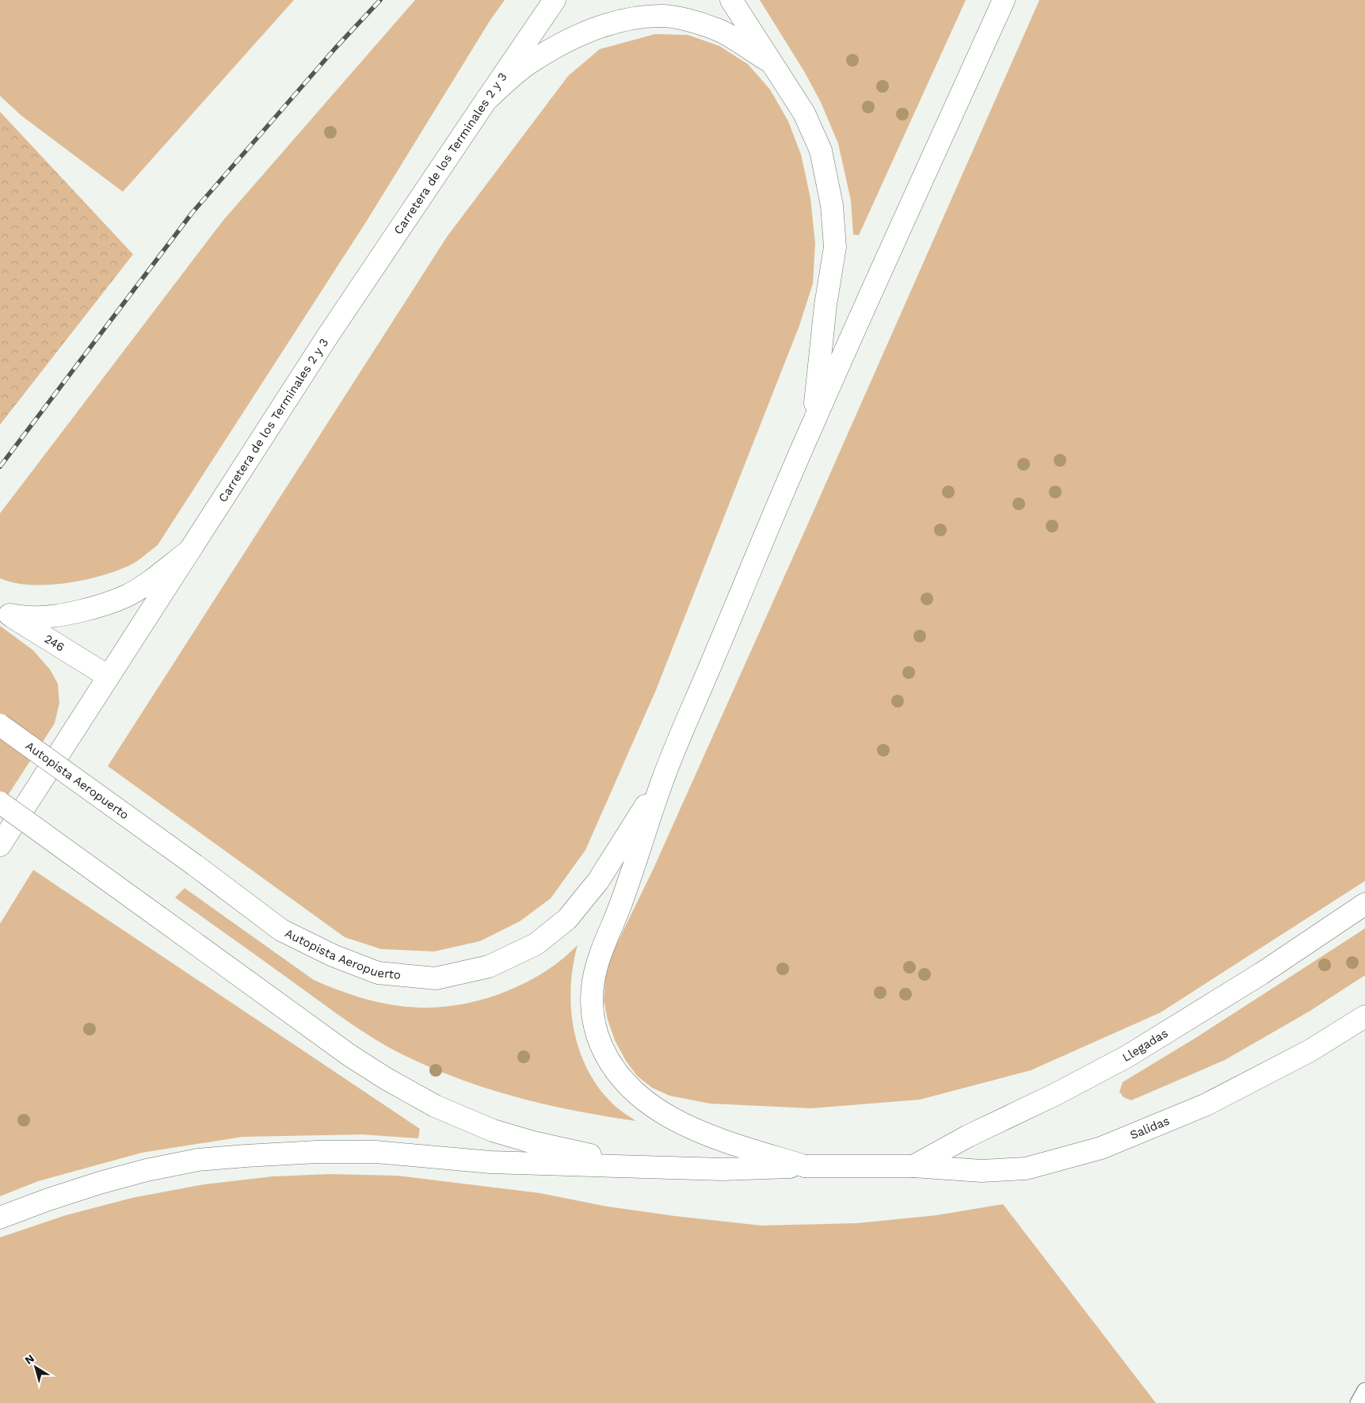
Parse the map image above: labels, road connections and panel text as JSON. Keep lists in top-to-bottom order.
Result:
{
  "streets": {
    "main road": [
      "Carretera de los Terminales 2 y 3",
      "246",
      "Autopista Aeropuerto",
      "Llegadas",
      "Salidas"
    ]
  },
  "crossings": [
    ["Carretera de los Terminales 2 y 3", "246"],
    ["Llegadas", "Salidas"]
  ],
  "north": "top left"
}
